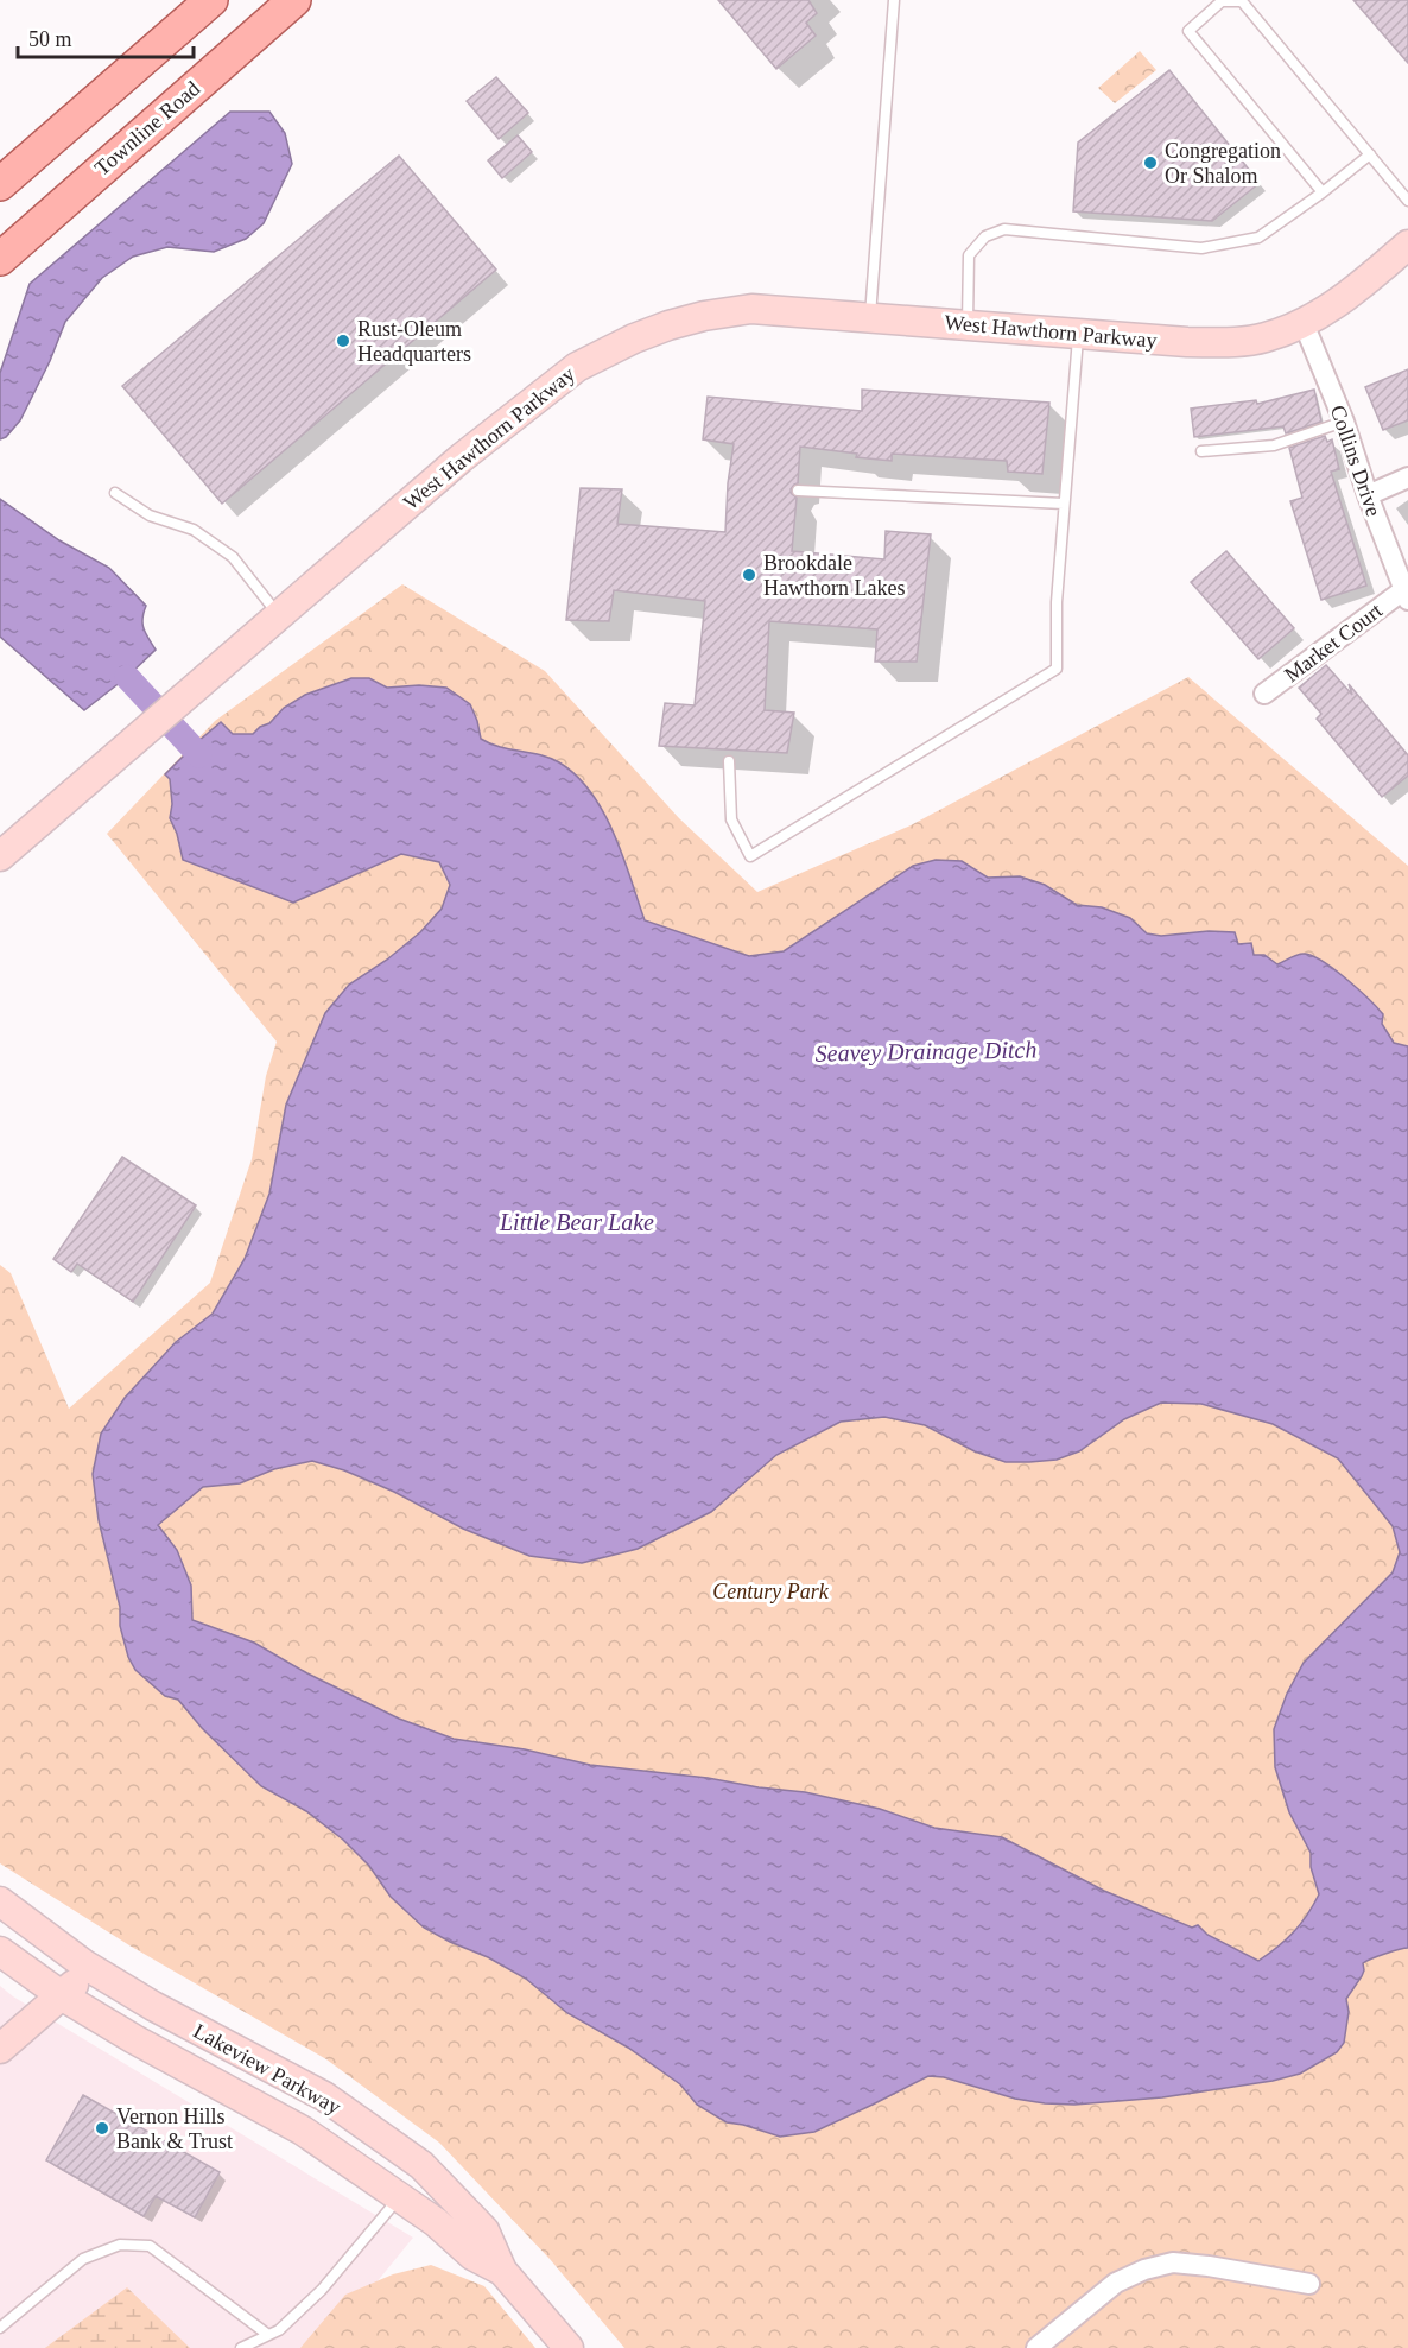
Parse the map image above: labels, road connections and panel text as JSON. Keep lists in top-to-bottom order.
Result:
{
  "streets": {
    "main road": ["Townline Road"],
    "street": [
      "West Hawthorn Parkway",
      "Collins Drive",
      "Market Court",
      "Lakeview Parkway"
    ]
  },
  "crossings": [
    ["West Hawthorn Parkway", "Collins Drive"],
    ["Collins Drive", "Market Court"]
  ],
  "water": ["Seavey Drainage Ditch", "Little Bear Lake"],
  "parks": ["Century Park"],
  "places": [
    "Congregation Or Shalom",
    "Rust-Oleum Headquarters",
    "Brookdale Hawthorn Lakes",
    "Vernon Hills Bank & Trust"
  ],
  "scale_bar": "50 m"
}
